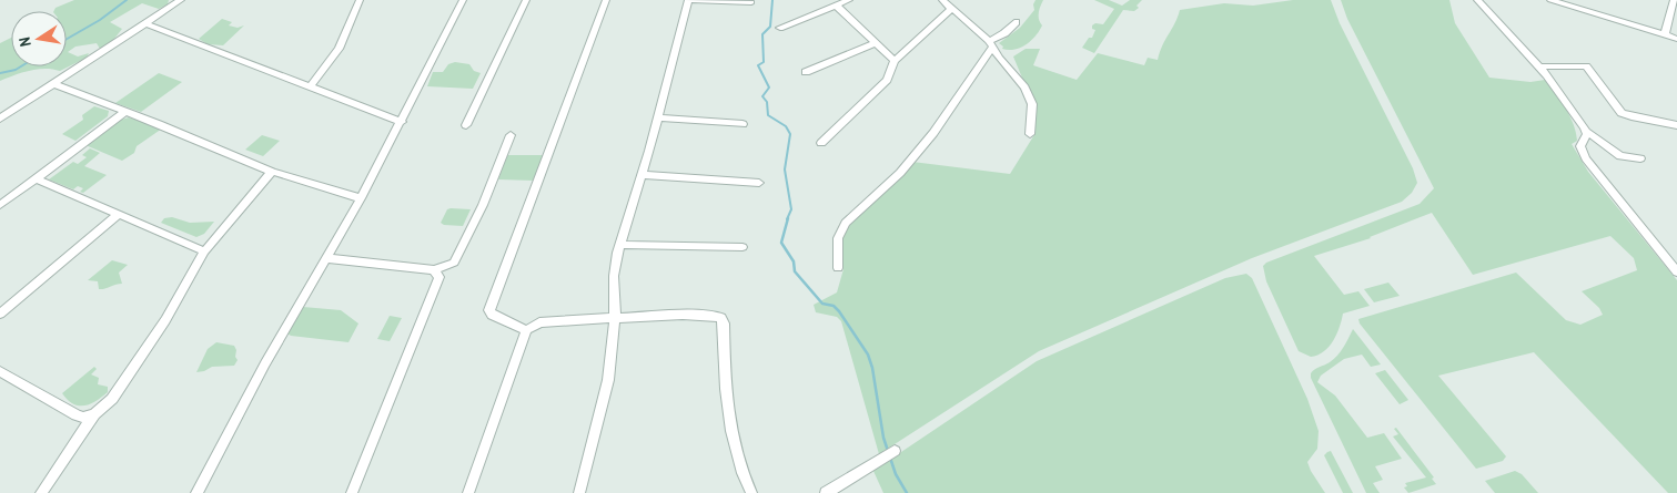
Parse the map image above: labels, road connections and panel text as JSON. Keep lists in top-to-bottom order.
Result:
{
  "north": "left"
}
